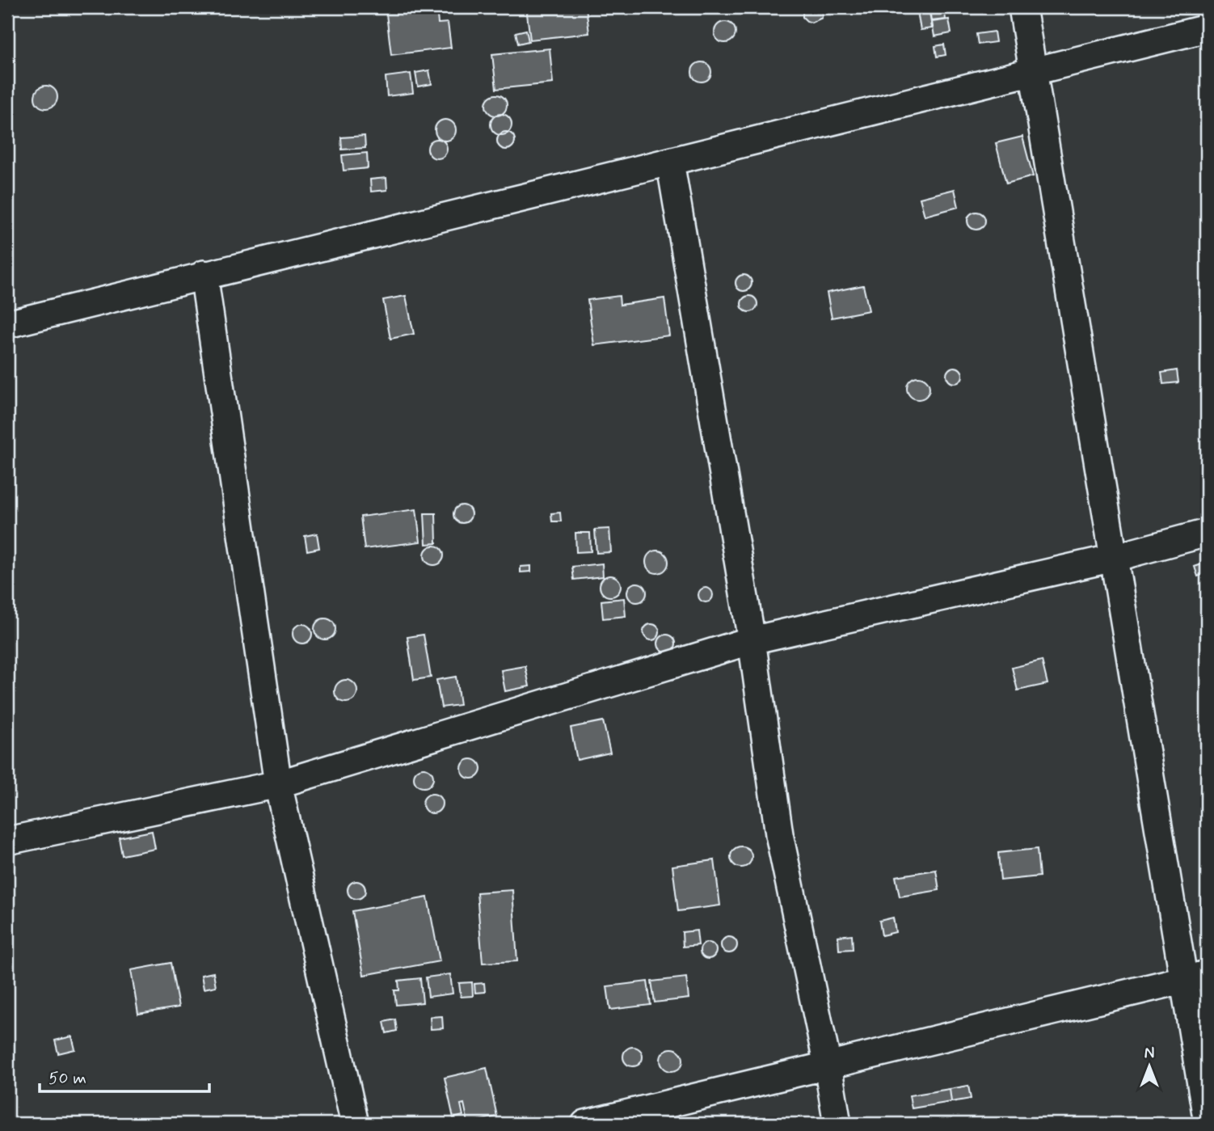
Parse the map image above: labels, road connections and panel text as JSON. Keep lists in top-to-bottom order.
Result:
{
  "scale_bar": "50 m",
  "north": "top"
}
